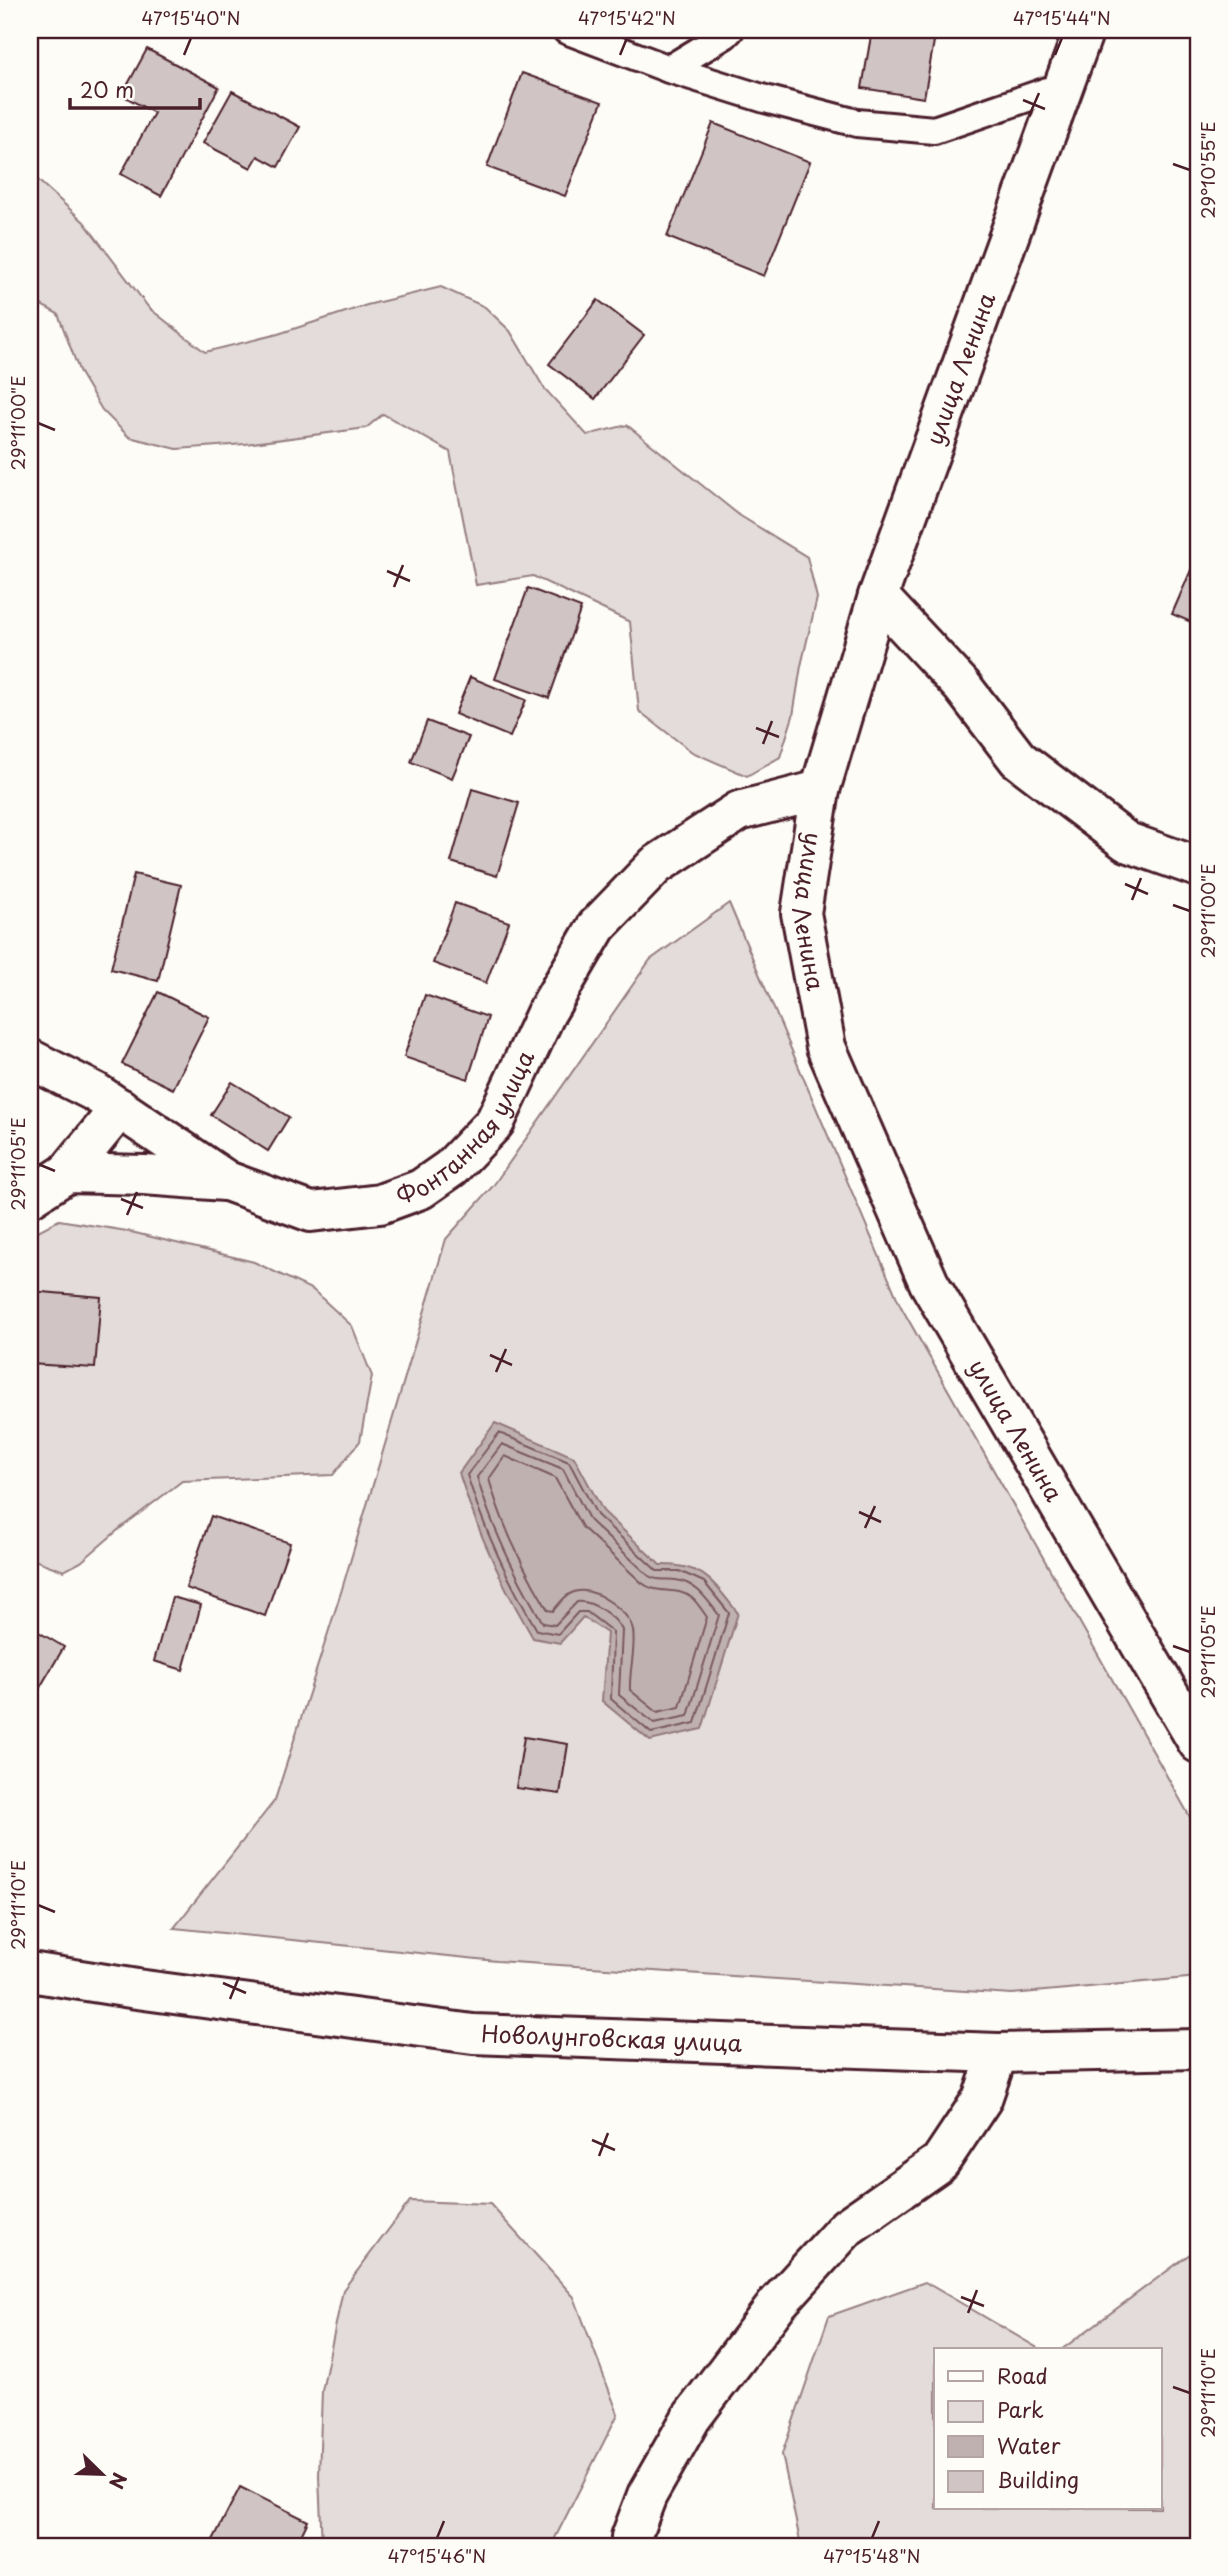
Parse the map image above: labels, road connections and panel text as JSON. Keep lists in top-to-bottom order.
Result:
{
  "streets": {
    "street": ["улица Ленина", "Фонтанная улица", "Новолунговская улица"]
  },
  "crossings": [
    ["улица Ленина", "Фонтанная улица"]
  ],
  "legend": [
    "Road",
    "Park",
    "Water",
    "Building"
  ],
  "scale_bar": "20 m",
  "north": "bottom right",
  "coordinates": [
    "47°15'40\"N",
    "47°15'42\"N",
    "47°15'44\"N",
    "29°10'55\"E",
    "29°11'00\"E",
    "29°11'05\"E",
    "29°11'10\"E",
    "47°15'46\"N",
    "47°15'48\"N"
  ]
}
